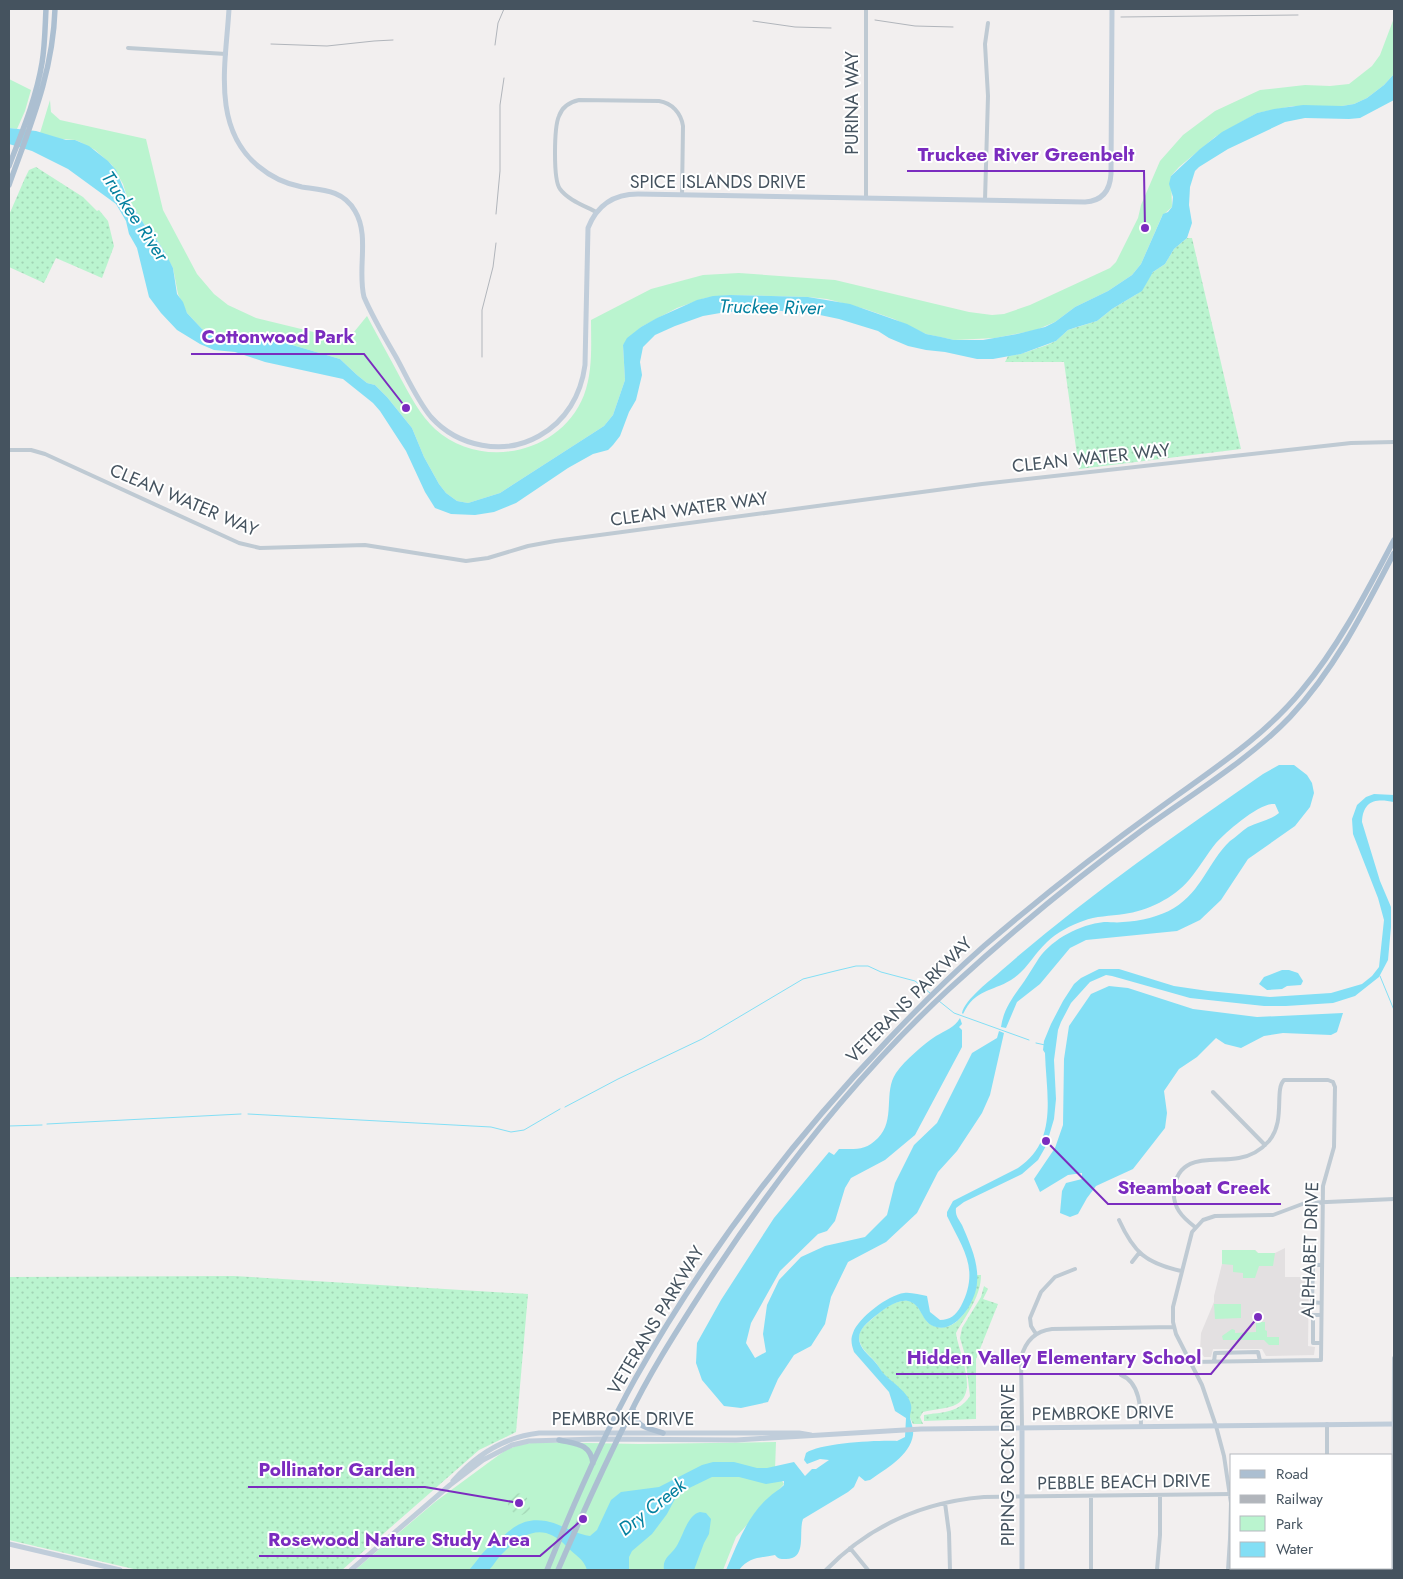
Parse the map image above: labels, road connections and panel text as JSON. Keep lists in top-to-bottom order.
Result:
{
  "streets": {
    "main road": ["VETERANS PARKWAY"],
    "street": [
      "PURINA WAY",
      "SPICE ISLANDS DRIVE",
      "CLEAN WATER WAY",
      "ALPHABET DRIVE",
      "PEMBROKE DRIVE",
      "PIPING ROCK DRIVE",
      "PEBBLE BEACH DRIVE"
    ]
  },
  "crossings": [
    ["PURINA WAY", "SPICE ISLANDS DRIVE"],
    ["VETERANS PARKWAY", "PEMBROKE DRIVE"],
    ["PEMBROKE DRIVE", "PIPING ROCK DRIVE"],
    ["PIPING ROCK DRIVE", "PEBBLE BEACH DRIVE"]
  ],
  "water": ["Truckee River", "Dry Creek"],
  "places": [
    "Truckee River Greenbelt",
    "Cottonwood Park",
    "Steamboat Creek",
    "Hidden Valley Elementary School",
    "Pollinator Garden",
    "Rosewood Nature Study Area"
  ],
  "legend": [
    "Road",
    "Railway",
    "Park",
    "Water"
  ]
}
